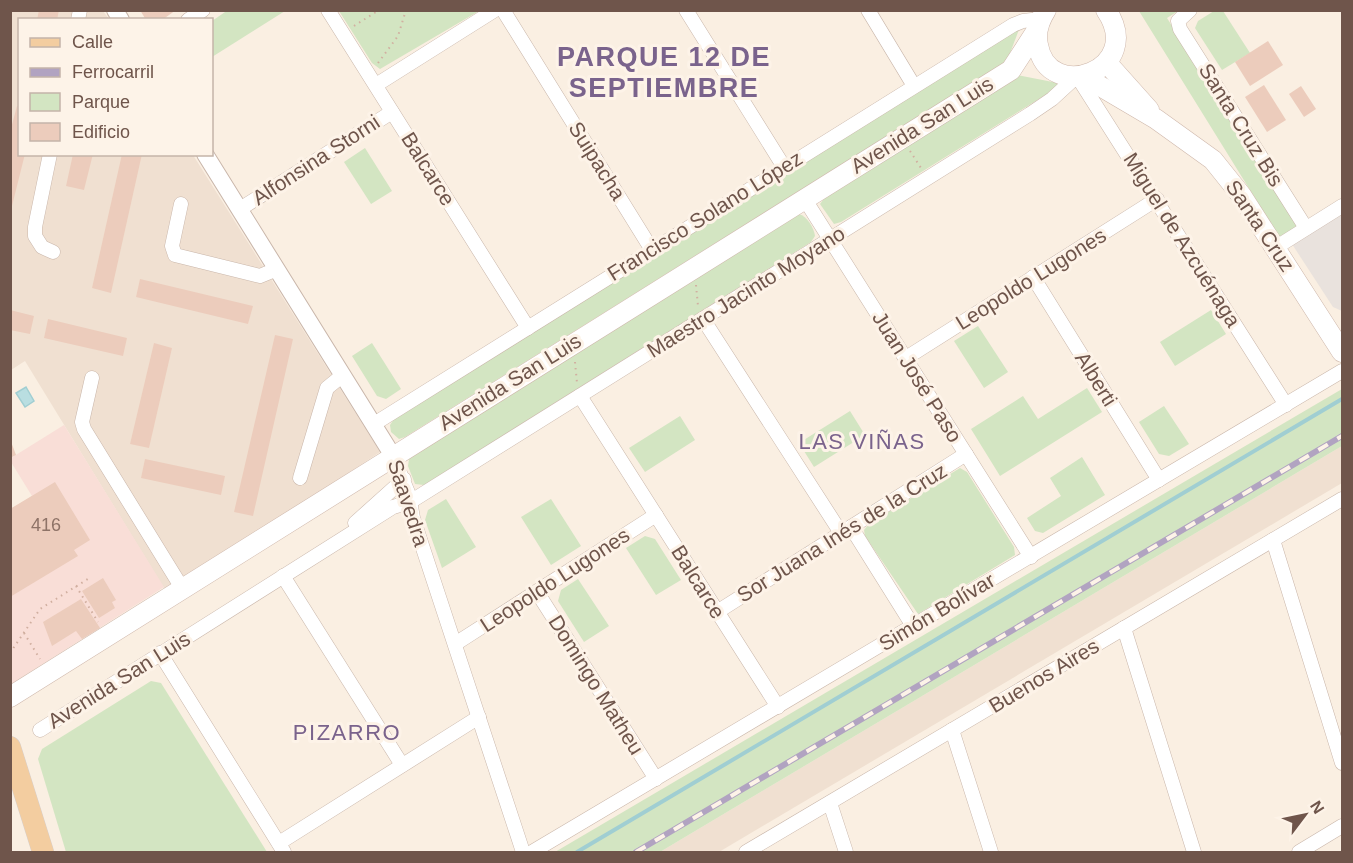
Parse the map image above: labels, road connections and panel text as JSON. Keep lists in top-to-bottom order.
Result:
{
  "streets": {
    "main road": ["Avenida San Luis", "Santa Cruz"],
    "street": [
      "Santa Cruz Bis",
      "Alfonsina Storni",
      "Suipacha",
      "Balcarce",
      "Francisco Solano López",
      "Miguel de Azcuénaga",
      "Leopoldo Lugones",
      "Maestro Jacinto Moyano",
      "Juan José Paso",
      "Alberti",
      "Saavedra",
      "Sor Juana Inés de la Cruz",
      "Simón Bolívar",
      "Buenos Aires",
      "Domingo Matheu"
    ]
  },
  "crossings": [
    ["Avenida San Luis", "Francisco Solano López"],
    ["Avenida San Luis", "Santa Cruz"],
    ["Avenida San Luis", "Miguel de Azcuénaga"],
    ["Avenida San Luis", "Maestro Jacinto Moyano"],
    ["Avenida San Luis", "Juan José Paso"],
    ["Avenida San Luis", "Saavedra"],
    ["Alfonsina Storni", "Balcarce"],
    ["Alfonsina Storni", "Saavedra"],
    ["Suipacha", "Francisco Solano López"],
    ["Balcarce", "Francisco Solano López"],
    ["Balcarce", "Leopoldo Lugones"],
    ["Balcarce", "Maestro Jacinto Moyano"],
    ["Balcarce", "Sor Juana Inés de la Cruz"],
    ["Balcarce", "Simón Bolívar"],
    ["Francisco Solano López", "Saavedra"],
    ["Santa Cruz", "Miguel de Azcuénaga"],
    ["Santa Cruz", "Maestro Jacinto Moyano"],
    ["Miguel de Azcuénaga", "Leopoldo Lugones"],
    ["Miguel de Azcuénaga", "Maestro Jacinto Moyano"],
    ["Miguel de Azcuénaga", "Simón Bolívar"],
    ["Leopoldo Lugones", "Juan José Paso"],
    ["Leopoldo Lugones", "Alberti"],
    ["Leopoldo Lugones", "Saavedra"],
    ["Leopoldo Lugones", "Domingo Matheu"],
    ["Maestro Jacinto Moyano", "Juan José Paso"],
    ["Maestro Jacinto Moyano", "Saavedra"],
    ["Juan José Paso", "Sor Juana Inés de la Cruz"],
    ["Juan José Paso", "Simón Bolívar"],
    ["Alberti", "Simón Bolívar"],
    ["Simón Bolívar", "Domingo Matheu"]
  ],
  "districts": ["PARQUE 12 DE SEPTIEMBRE", "LAS VIÑAS", "PIZARRO"],
  "house_numbers": ["416"],
  "legend": [
    "Calle",
    "Ferrocarril",
    "Parque",
    "Edificio"
  ],
  "north": "top right"
}
